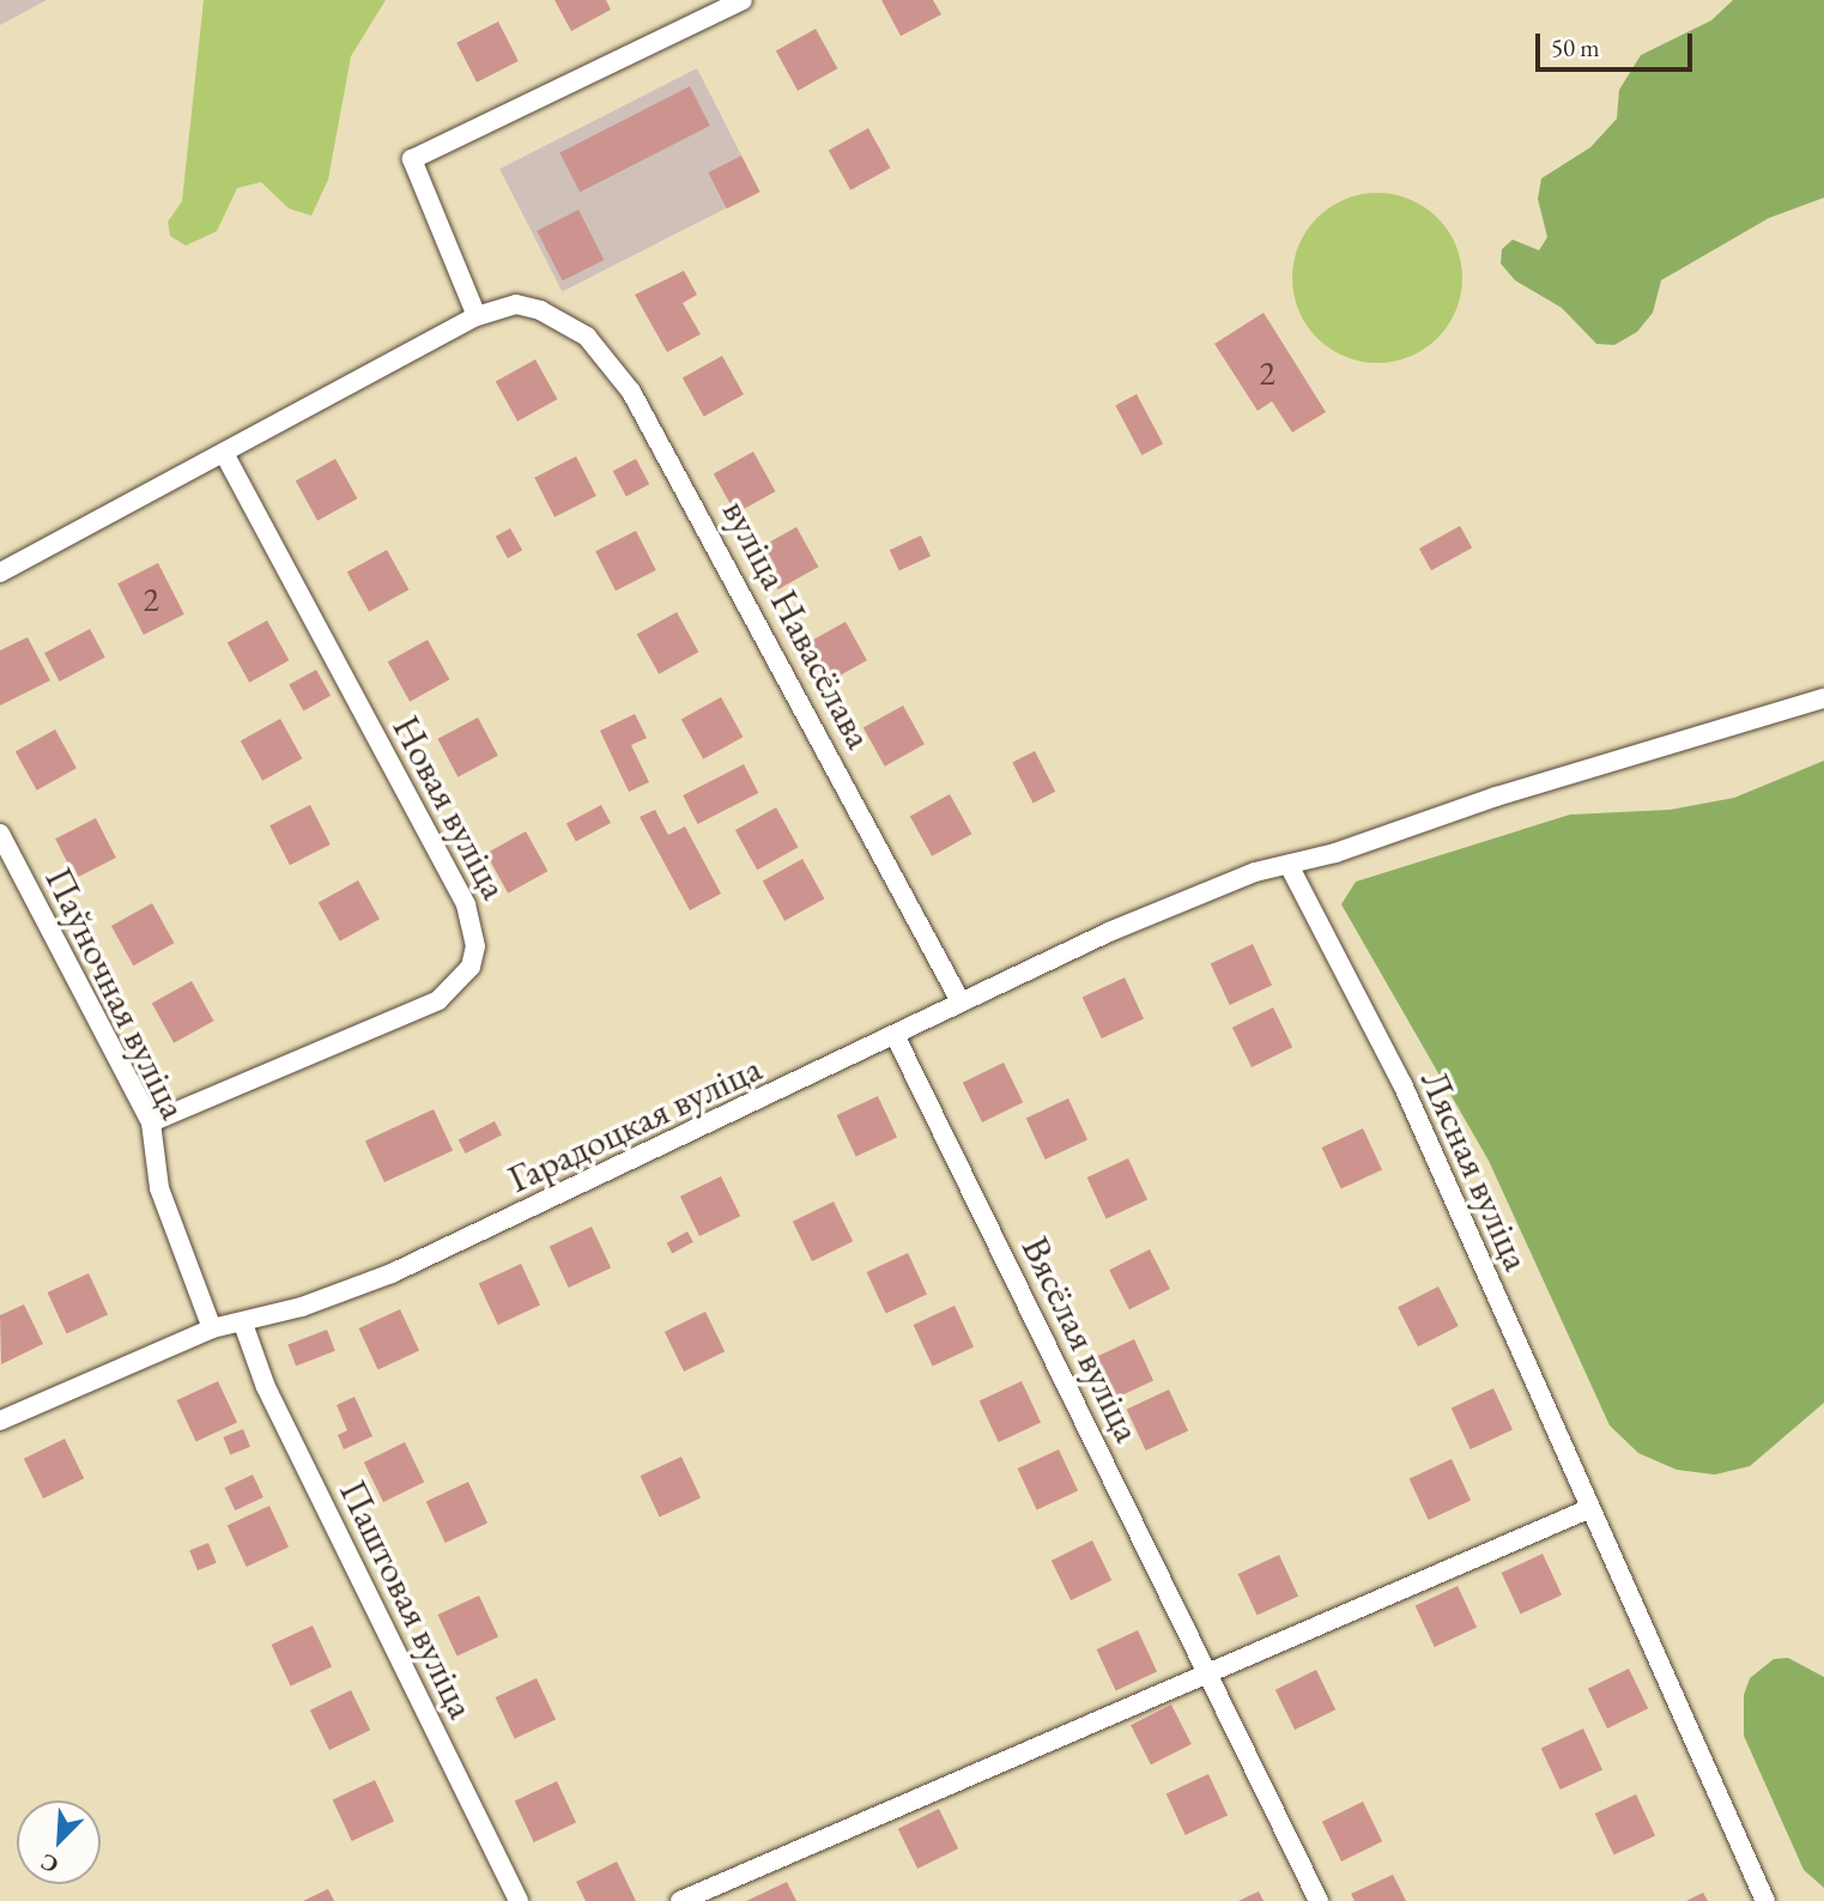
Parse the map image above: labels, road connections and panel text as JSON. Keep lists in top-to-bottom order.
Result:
{
  "streets": {
    "street": [
      "вуліца Навасёлава",
      "Новая вуліца",
      "Паўночная вуліца",
      "Гарадоцкая вуліца",
      "Лясная вуліца",
      "Вясёлая вуліца",
      "Паштовая вуліца"
    ]
  },
  "crossings": [
    ["вуліца Навасёлава", "Гарадоцкая вуліца"],
    ["Новая вуліца", "Паўночная вуліца"],
    ["Паўночная вуліца", "Гарадоцкая вуліца"],
    ["Гарадоцкая вуліца", "Лясная вуліца"],
    ["Гарадоцкая вуліца", "Вясёлая вуліца"],
    ["Гарадоцкая вуліца", "Паштовая вуліца"]
  ],
  "house_numbers": ["2", "2"],
  "scale_bar": "50 m",
  "north": "bottom left"
}
